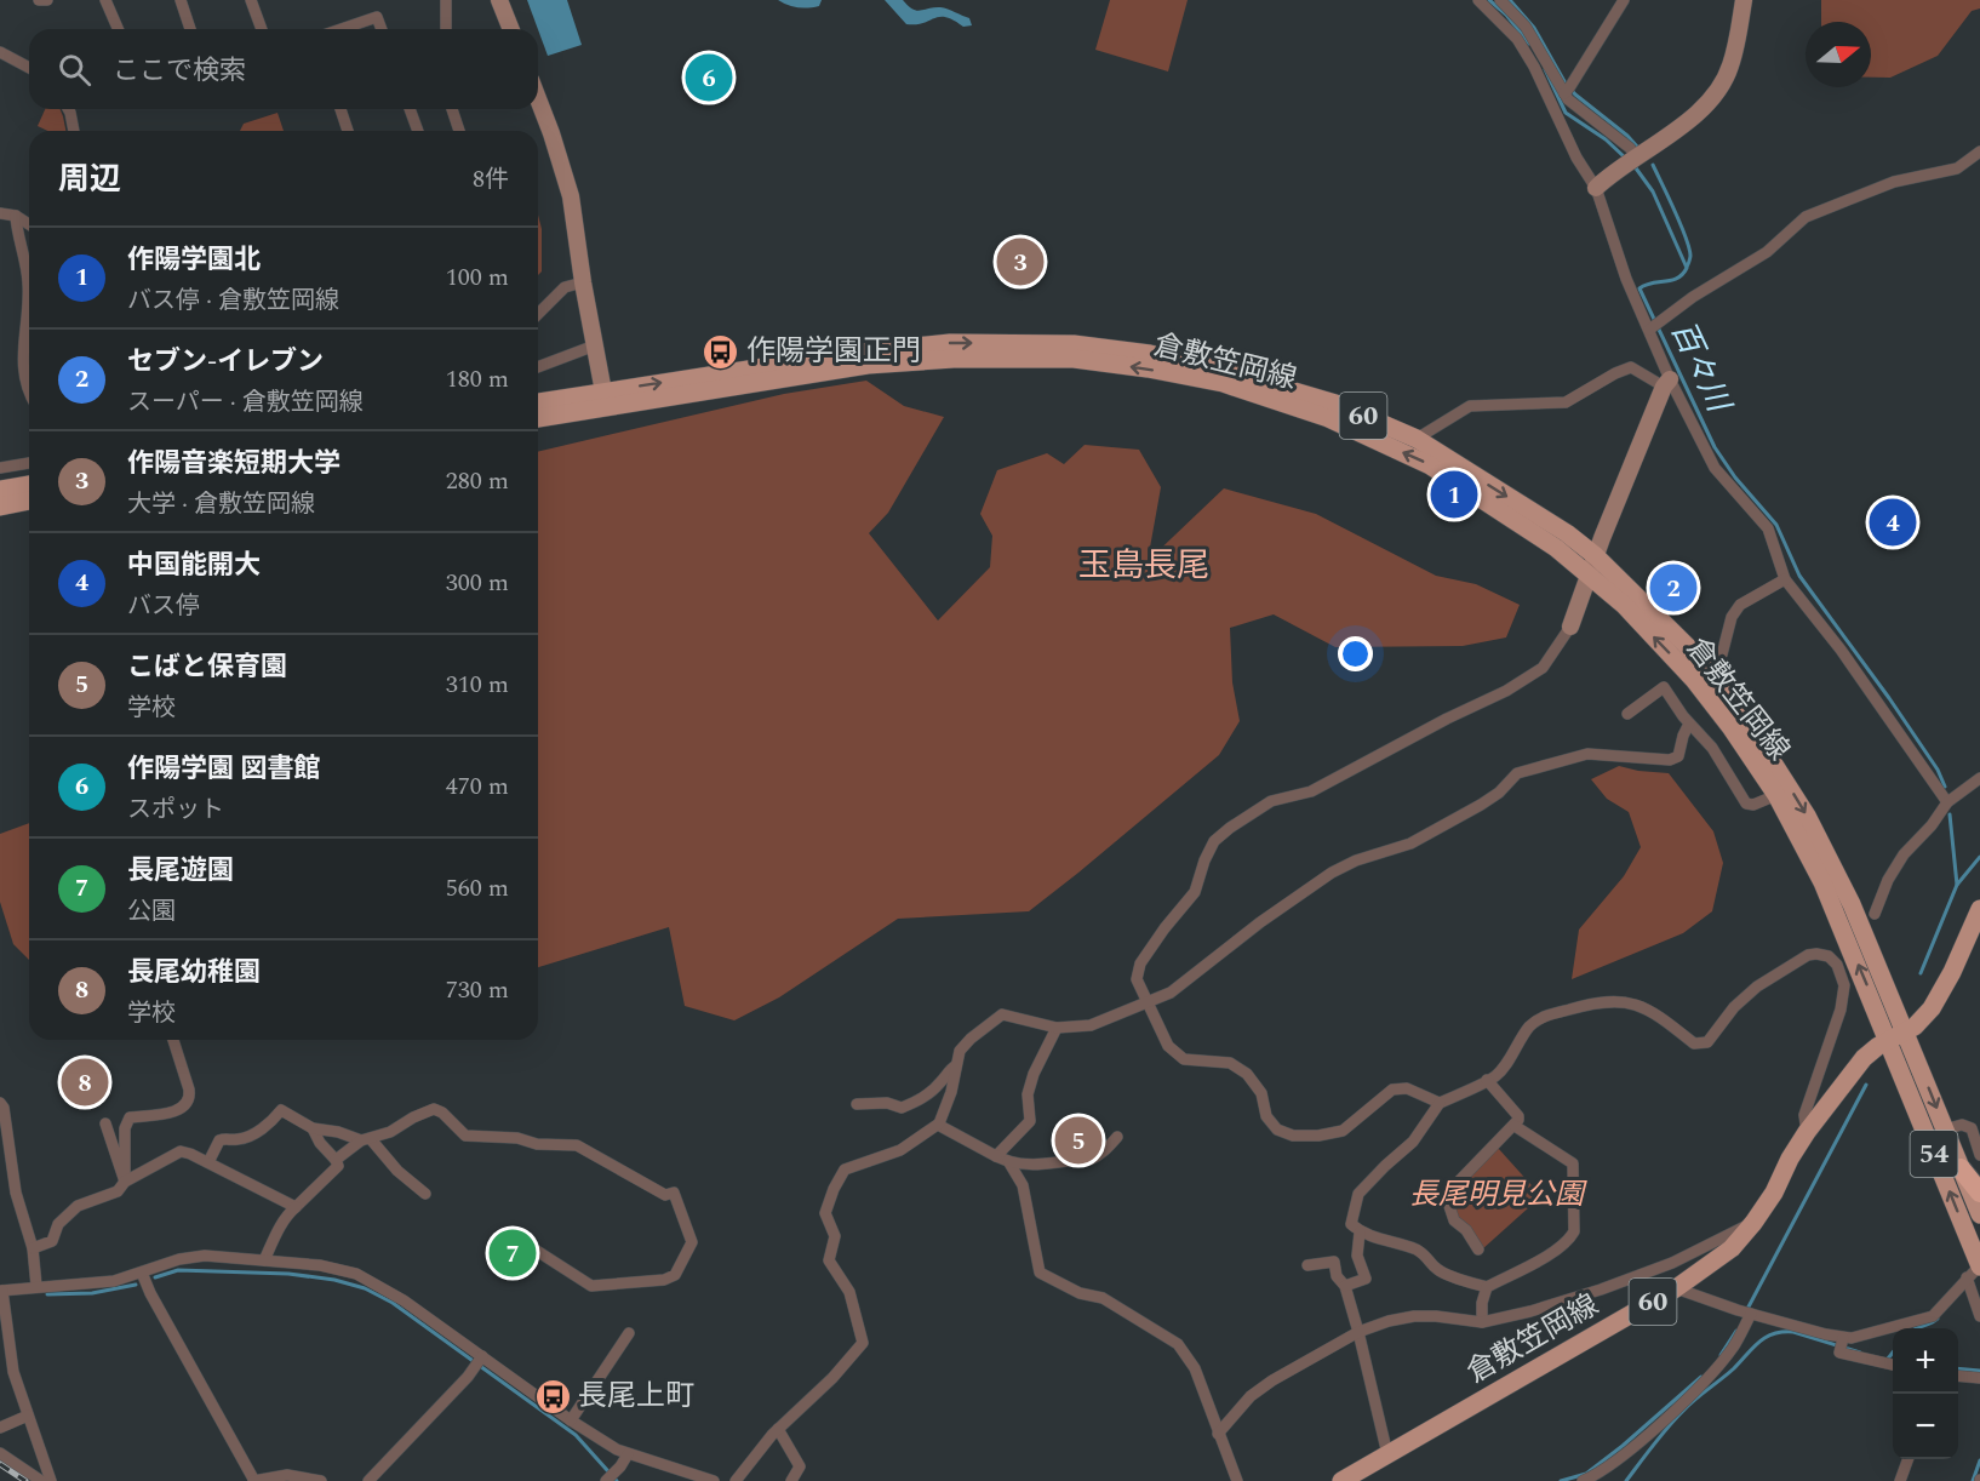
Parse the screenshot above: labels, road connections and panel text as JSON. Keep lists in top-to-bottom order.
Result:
{
  "streets": {
    "main road": ["倉敷笠岡線", "60", "54"]
  },
  "crossings": [
    ["倉敷笠岡線", "54"]
  ],
  "districts": ["玉島長尾"],
  "water": ["百々川"],
  "parks": ["長尾明見公園"],
  "places": {
    "bus stop": ["作陽学園正門", "長尾上町"]
  },
  "north": "right",
  "page": {
    "search": "ここで検索",
    "pins": [
      "6",
      "3",
      "1",
      "4",
      "2",
      "8",
      "5",
      "7"
    ],
    "heading": ["周辺", "8件"],
    "list": [
      {
        "mark": "1",
        "name": "作陽学園北",
        "note": "バス停 · 倉敷笠岡線",
        "value": "100 m"
      },
      {
        "mark": "2",
        "name": "セブン-イレブン",
        "note": "スーパー · 倉敷笠岡線",
        "value": "180 m"
      },
      {
        "mark": "3",
        "name": "作陽音楽短期大学",
        "note": "大学 · 倉敷笠岡線",
        "value": "280 m"
      },
      {
        "mark": "4",
        "name": "中国能開大",
        "note": "バス停",
        "value": "300 m"
      },
      {
        "mark": "5",
        "name": "こばと保育園",
        "note": "学校",
        "value": "310 m"
      },
      {
        "mark": "6",
        "name": "作陽学園 図書館",
        "note": "スポット",
        "value": "470 m"
      },
      {
        "mark": "7",
        "name": "長尾遊園",
        "note": "公園",
        "value": "560 m"
      },
      {
        "mark": "8",
        "name": "長尾幼稚園",
        "note": "学校",
        "value": "730 m"
      }
    ],
    "map_buttons": ["+", "−"]
  }
}
